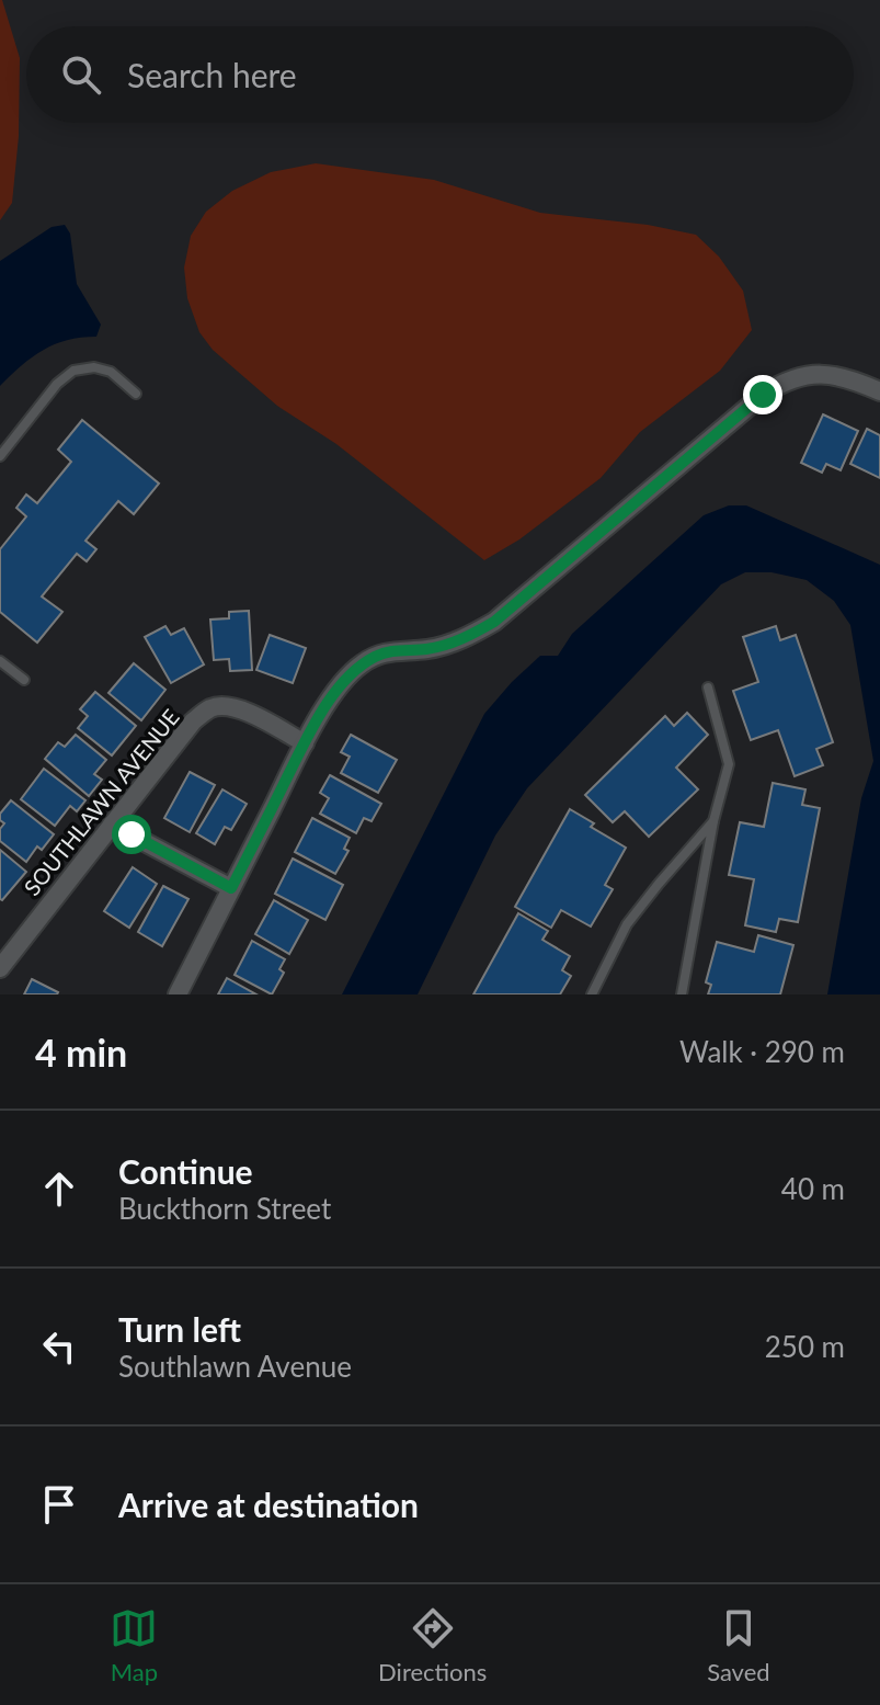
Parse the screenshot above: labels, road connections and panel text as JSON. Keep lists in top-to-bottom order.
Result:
{
  "streets": {
    "street": ["SOUTHLAWN AVENUE"]
  },
  "page": {
    "search": "Search here",
    "heading": ["4 min", "Walk · 290 m"],
    "list": [
      ["Continue", "Buckthorn Street", "40 m"],
      ["Turn left", "Southlawn Avenue", "250 m"],
      "Arrive at destination"
    ],
    "nav": ["Map", "Directions", "Saved"]
  }
}
